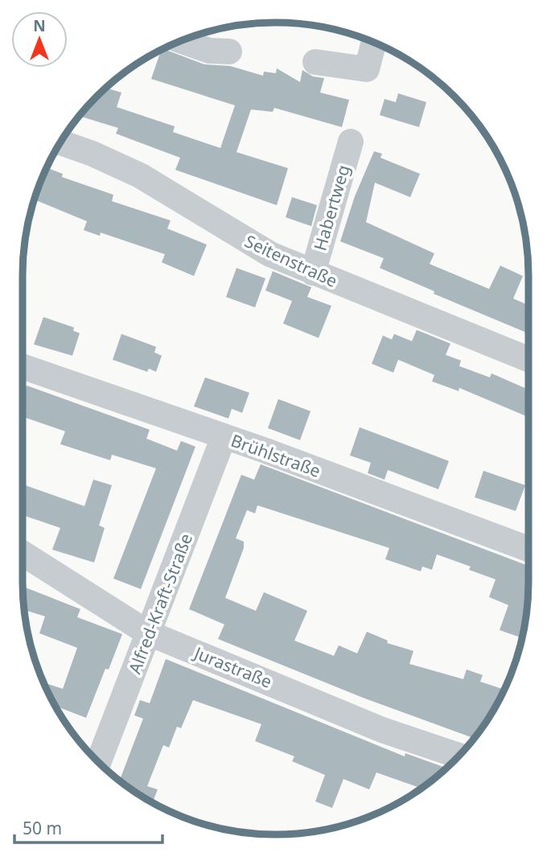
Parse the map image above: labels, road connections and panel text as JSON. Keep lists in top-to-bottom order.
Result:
{
  "streets": {
    "street": [
      "Habertweg",
      "Seitenstraße",
      "Brühlstraße",
      "Alfred-Kraft-Straße",
      "Jurastraße"
    ]
  },
  "crossings": [
    ["Habertweg", "Seitenstraße"],
    ["Brühlstraße", "Alfred-Kraft-Straße"],
    ["Alfred-Kraft-Straße", "Jurastraße"]
  ],
  "scale_bar": "50 m",
  "north": "top"
}
